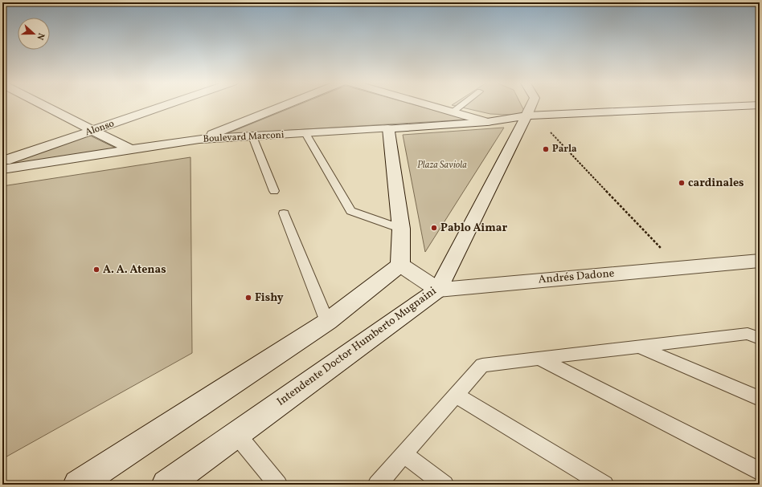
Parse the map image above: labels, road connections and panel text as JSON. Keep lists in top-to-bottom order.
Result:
{
  "streets": {
    "street": [
      "Alonso",
      "Boulevard Marconi",
      "Andrés Dadone",
      "Intendente Doctor Humberto Mugnaini"
    ]
  },
  "crossings": [
    ["Boulevard Marconi", "Intendente Doctor Humberto Mugnaini"],
    ["Andrés Dadone", "Intendente Doctor Humberto Mugnaini"]
  ],
  "parks": ["Plaza Saviola"],
  "places": [
    "Parla",
    "cardinales",
    "Pablo Aimar",
    "A. A. Atenas",
    "Fishy"
  ],
  "north": "right"
}
